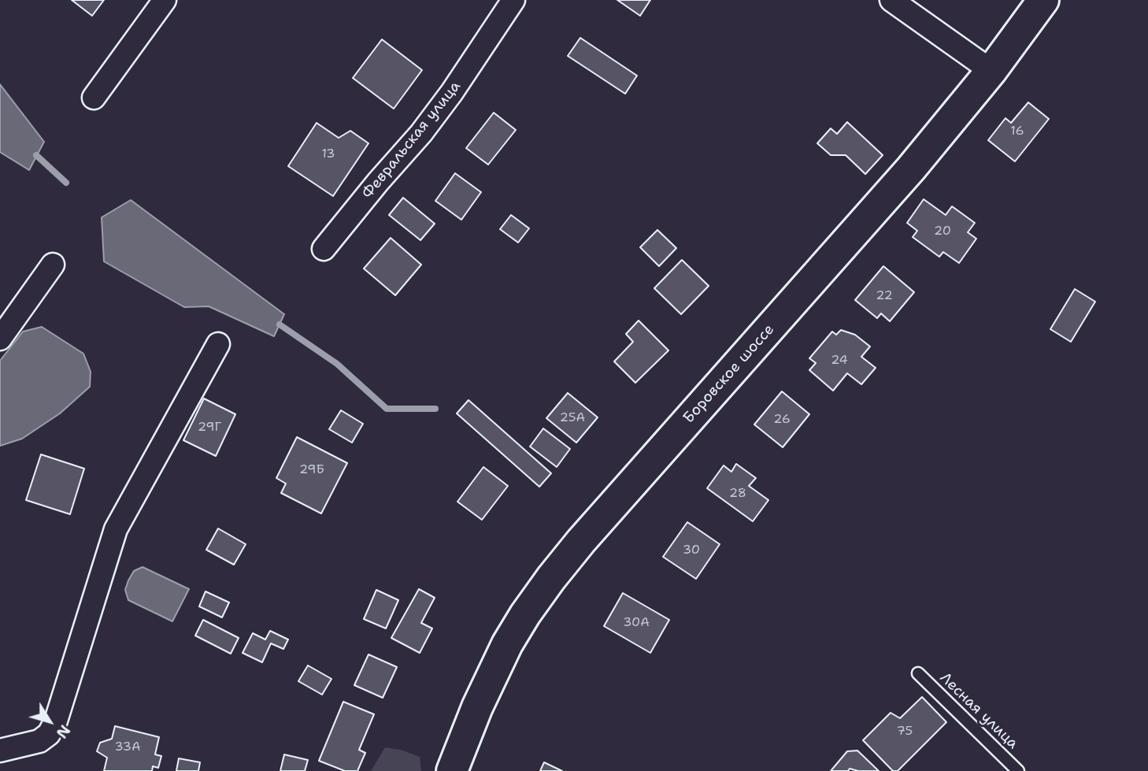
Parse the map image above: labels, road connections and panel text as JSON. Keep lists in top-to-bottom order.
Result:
{
  "streets": {
    "main road": ["Боровское шоссе"],
    "street": ["Февральская улица"],
    "lane": ["Лесная улица"]
  },
  "house_numbers": [
    "16",
    "13",
    "20",
    "22",
    "24",
    "25А",
    "26",
    "29Г",
    "29Б",
    "28",
    "30",
    "30А",
    "75",
    "33А"
  ],
  "north": "bottom right"
}
